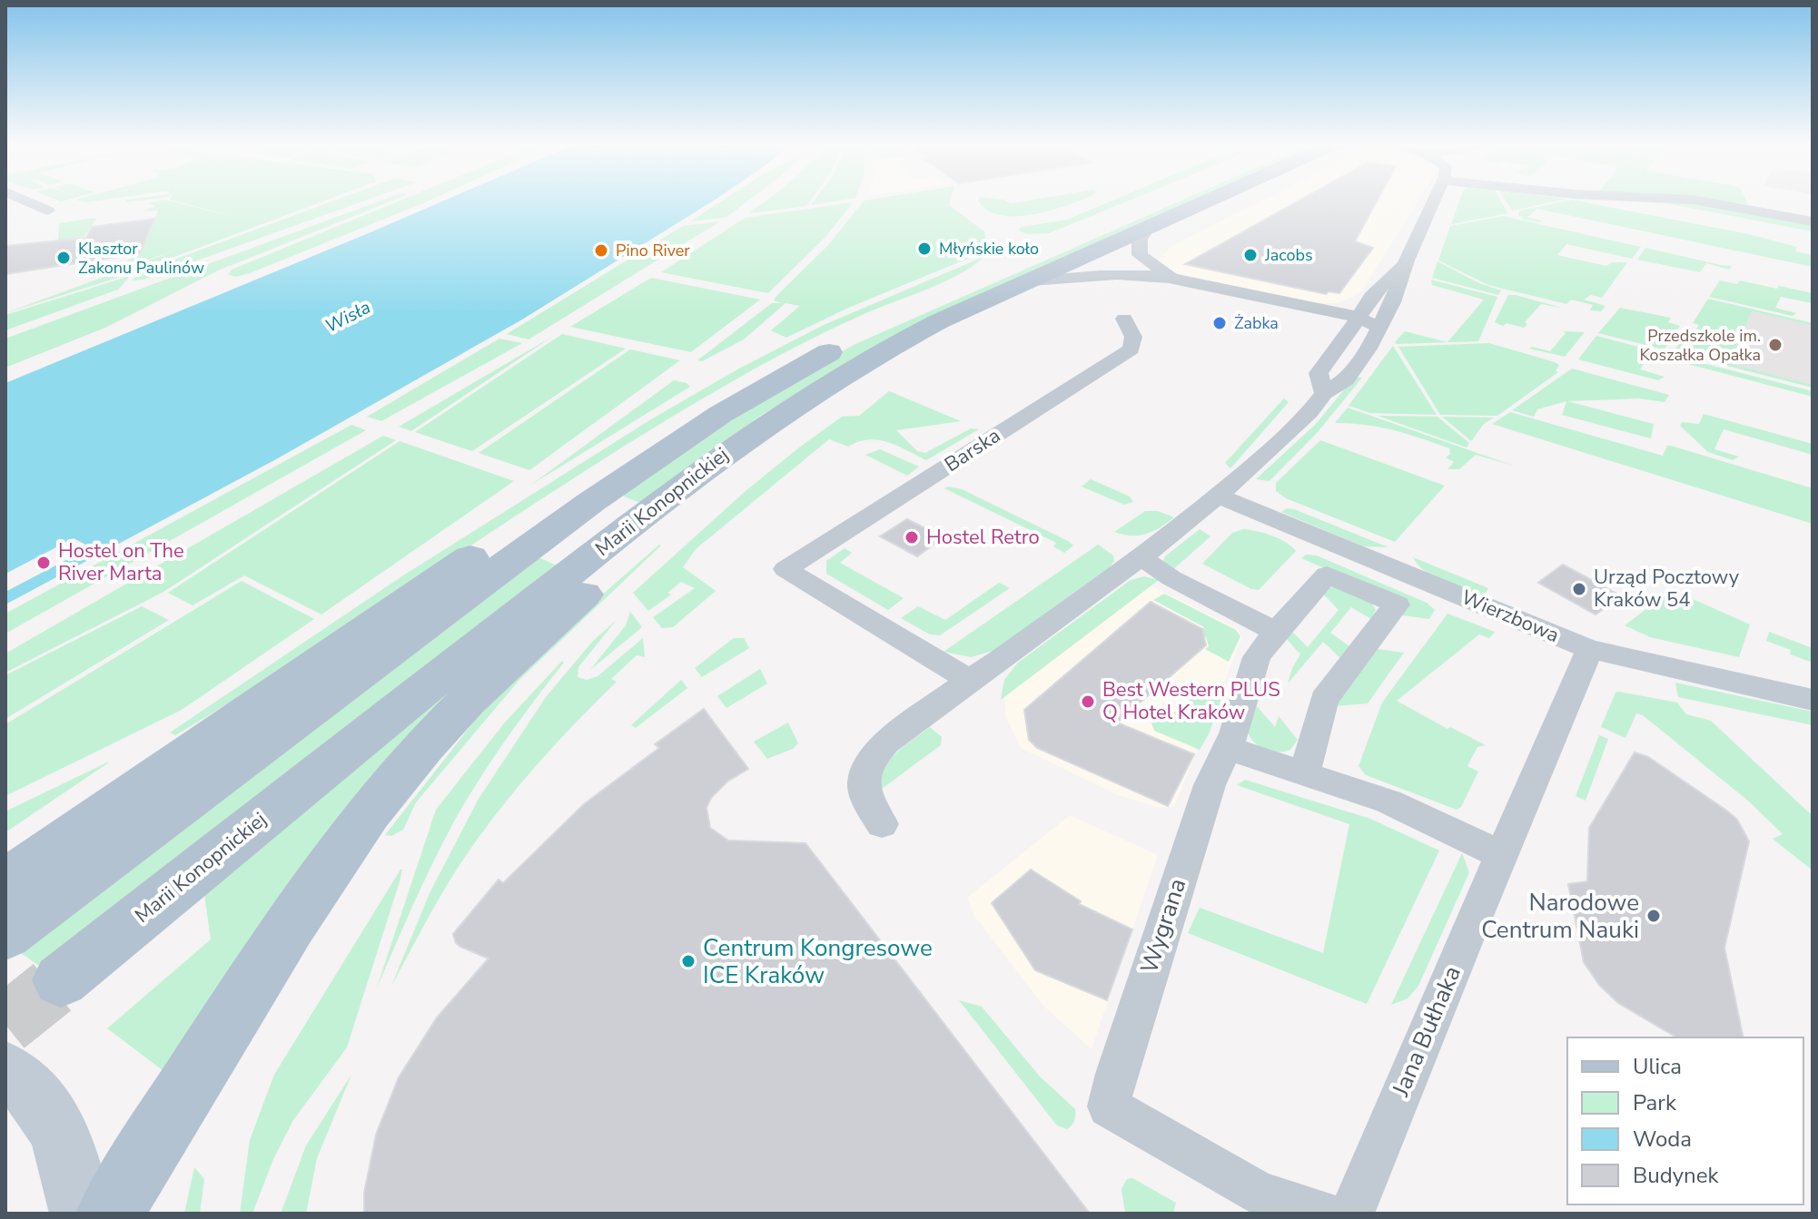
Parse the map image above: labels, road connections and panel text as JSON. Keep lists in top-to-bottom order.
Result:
{
  "streets": {
    "main road": ["Marii Konopnickiej"],
    "street": [
      "Barska",
      "Wierzbowa",
      "Wygrana",
      "Jana Bułhaka"
    ]
  },
  "crossings": [
    ["Wierzbowa", "Jana Bułhaka"]
  ],
  "water": ["Wisła"],
  "places": [
    "Młyńskie koło",
    "Pino River",
    "Jacobs",
    "Klasztor Zakonu Paulinów",
    "Żabka",
    "Przedszkole im. Koszałka Opałka",
    "Hostel Retro",
    "Hostel on The River Marta",
    "Urząd Pocztowy Kraków 54",
    "Best Western PLUS Q Hotel Kraków",
    "Narodowe Centrum Nauki",
    "Centrum Kongresowe ICE Kraków"
  ],
  "legend": [
    "Ulica",
    "Park",
    "Woda",
    "Budynek"
  ]
}
